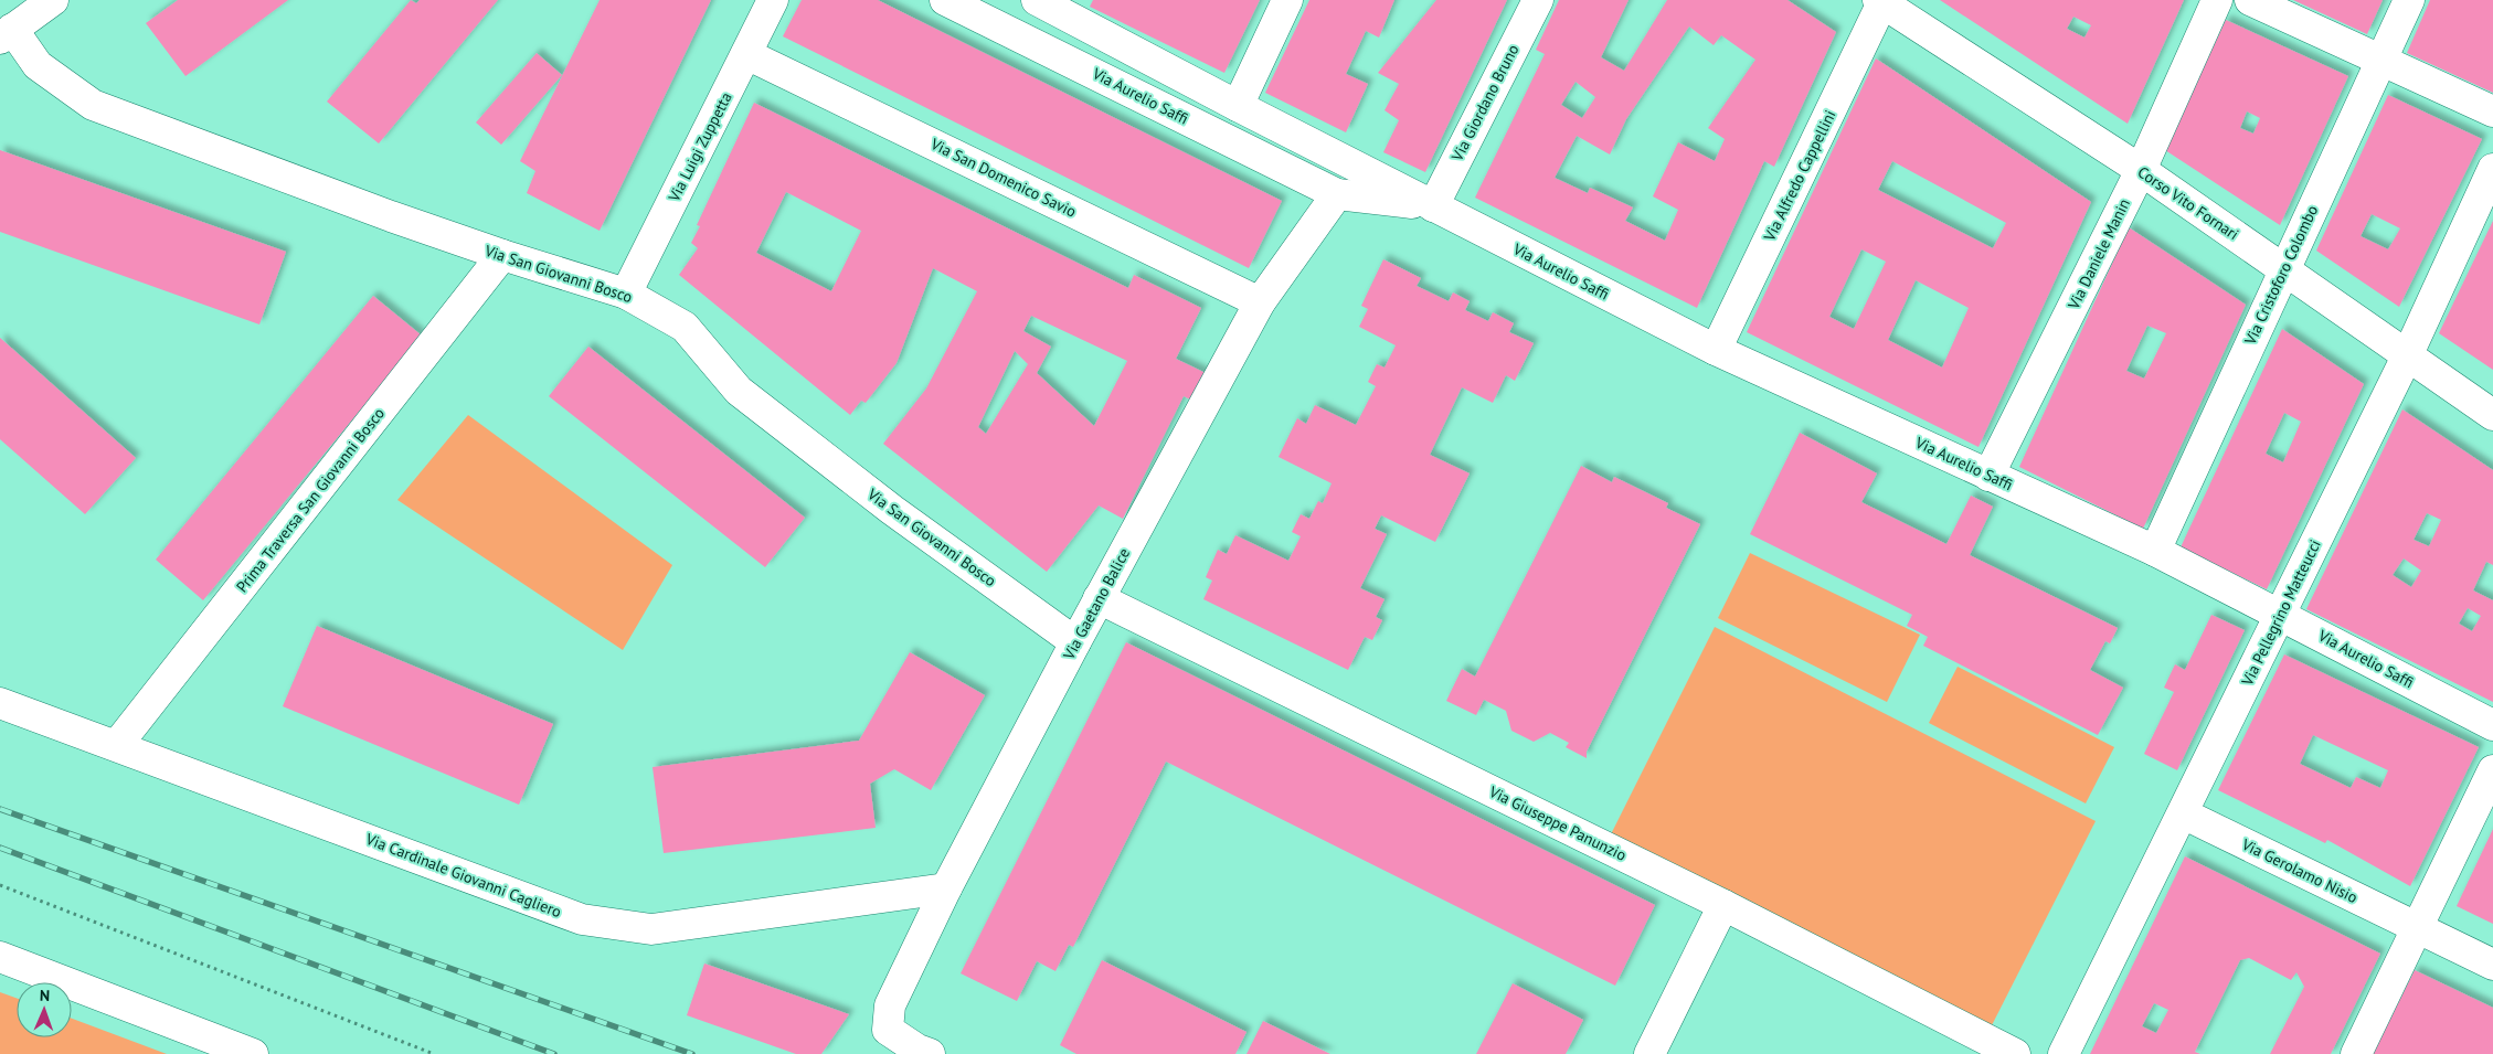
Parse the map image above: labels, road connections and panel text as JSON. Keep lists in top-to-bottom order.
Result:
{
  "streets": {
    "street": [
      "Via Aurelio Saffi",
      "Via Giordano Bruno",
      "Via Luigi Zuppetta",
      "Via Alfredo Cappellini",
      "Via San Domenico Savio",
      "Corso Vito Fornari",
      "Via Daniele Manin",
      "Via San Giovanni Bosco",
      "Via Cristoforo Colombo",
      "Prima Traversa San Giovanni Bosco",
      "Via Gaetano Balice",
      "Via Pellegrino Matteucci",
      "Via Giuseppe Panunzio",
      "Via Gerolamo Nisio",
      "Via Cardinale Giovanni Cagliero"
    ]
  },
  "crossings": [
    ["Via Aurelio Saffi", "Via Giordano Bruno"],
    ["Via Aurelio Saffi", "Via Alfredo Cappellini"],
    ["Via Aurelio Saffi", "Via Daniele Manin"],
    ["Via Aurelio Saffi", "Via Cristoforo Colombo"],
    ["Via Aurelio Saffi", "Via Gaetano Balice"],
    ["Via Aurelio Saffi", "Via Pellegrino Matteucci"],
    ["Via Luigi Zuppetta", "Via San Domenico Savio"],
    ["Via Luigi Zuppetta", "Via San Giovanni Bosco"],
    ["Via Alfredo Cappellini", "Corso Vito Fornari"],
    ["Via San Domenico Savio", "Via Gaetano Balice"],
    ["Corso Vito Fornari", "Via Daniele Manin"],
    ["Corso Vito Fornari", "Via Cristoforo Colombo"],
    ["Corso Vito Fornari", "Via Pellegrino Matteucci"],
    ["Via San Giovanni Bosco", "Prima Traversa San Giovanni Bosco"],
    ["Via San Giovanni Bosco", "Via Gaetano Balice"],
    ["Prima Traversa San Giovanni Bosco", "Via Cardinale Giovanni Cagliero"],
    ["Via Gaetano Balice", "Via Giuseppe Panunzio"],
    ["Via Gaetano Balice", "Via Cardinale Giovanni Cagliero"],
    ["Via Pellegrino Matteucci", "Via Gerolamo Nisio"]
  ],
  "north": "top"
}
